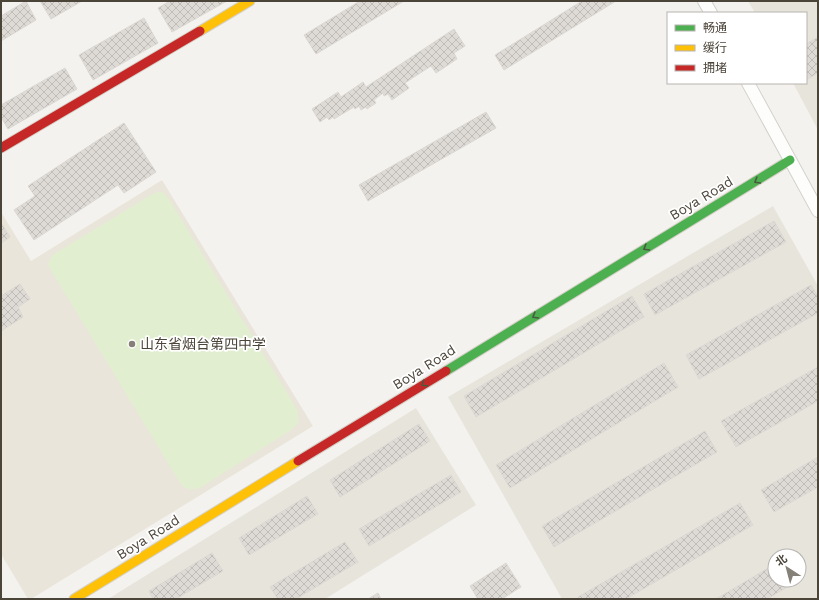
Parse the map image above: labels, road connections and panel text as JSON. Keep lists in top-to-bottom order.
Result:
{
  "streets": {
    "street": ["Boya Road"]
  },
  "one_way": ["Boya Road"],
  "places": ["山东省烟台第四中学"],
  "legend": ["畅通", "缓行", "拥堵"],
  "north": "top left"
}
